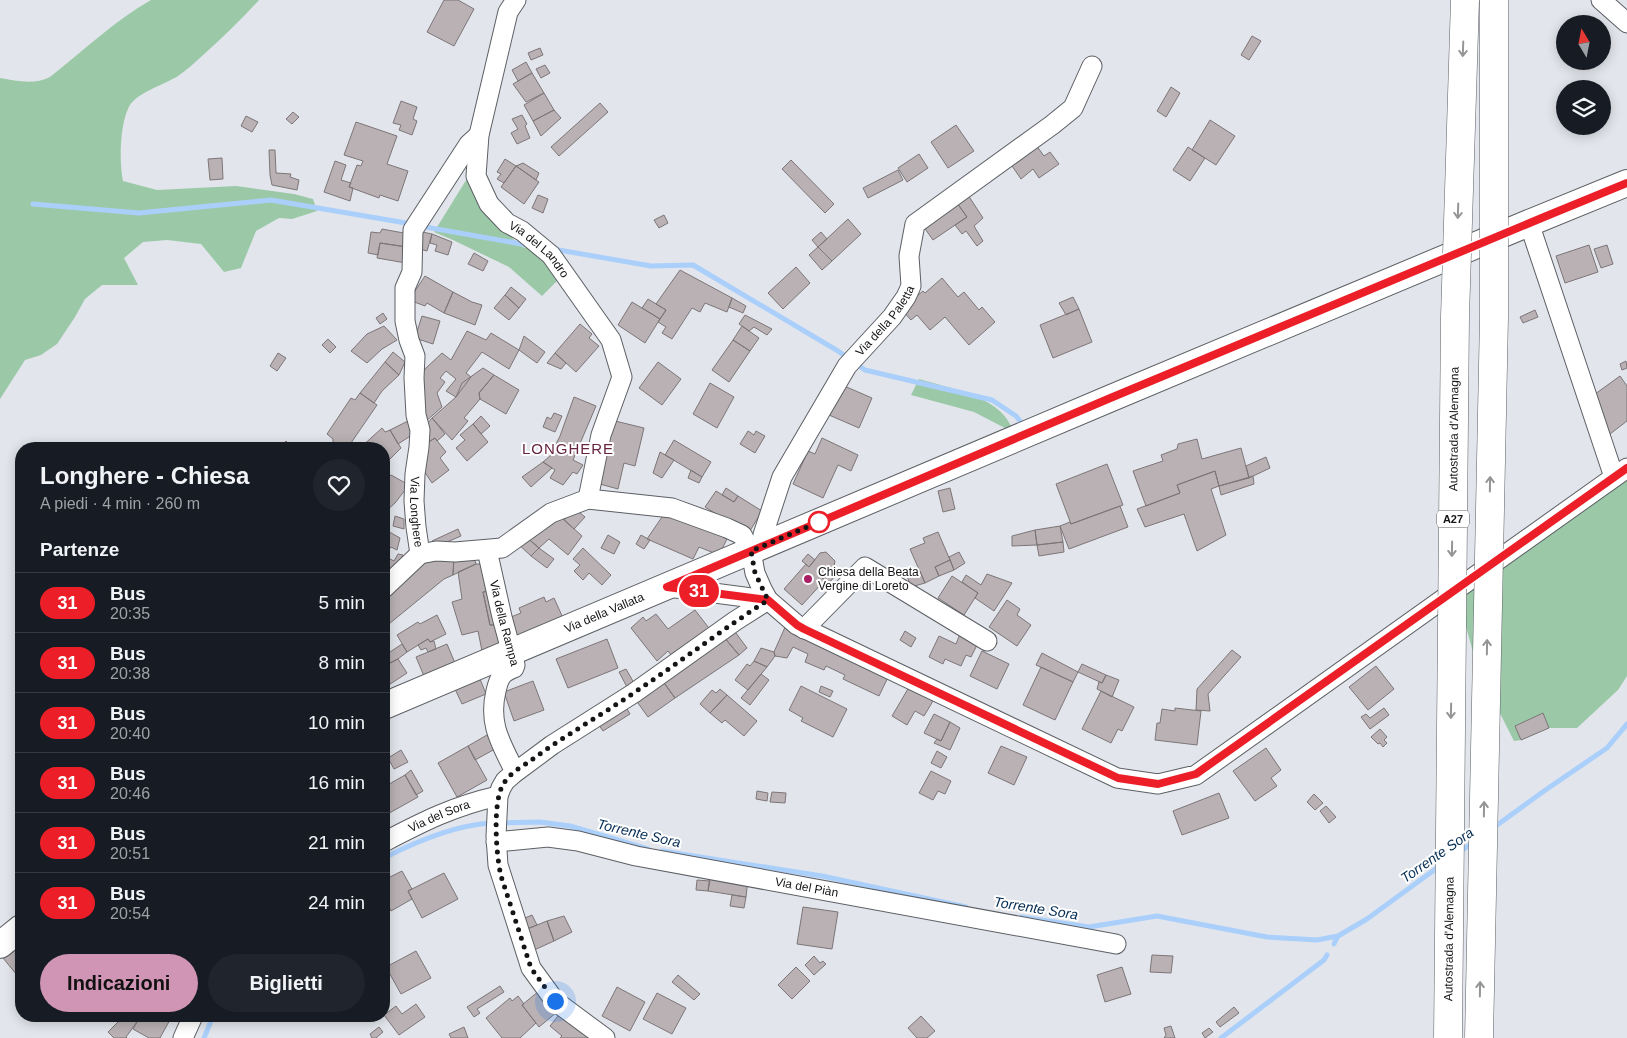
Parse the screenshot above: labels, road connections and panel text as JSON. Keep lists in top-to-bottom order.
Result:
{
  "streets": {
    "highway": ["Autostrada d'Alemagna", "A27"],
    "main road": ["Via della Vallata"],
    "street": [
      "Via del Landro",
      "Via della Paletta",
      "Via Longhere",
      "Via della Rampa",
      "Via del Sora",
      "Via del Piàn"
    ]
  },
  "crossings": [
    ["Via del Landro", "Via Longhere"],
    ["Via della Paletta", "Via Longhere"],
    ["Via della Paletta", "Via della Vallata"],
    ["Via Longhere", "Via della Vallata"],
    ["Via Longhere", "Via della Rampa"],
    ["Via della Vallata", "Via della Rampa"]
  ],
  "districts": ["LONGHERE"],
  "water": ["Torrente Sora"],
  "places": ["Chiesa della Beata Vergine di Loreto"],
  "lines": ["bus line 31"],
  "north": "top",
  "page": {
    "on_map": "31",
    "heading": [
      ["Longhere - Chiesa", "A piedi · 4 min · 260 m"],
      "Partenze"
    ],
    "list": [
      {
        "mark": "31",
        "name": "Bus",
        "note": "20:35",
        "value": "5 min"
      },
      {
        "mark": "31",
        "name": "Bus",
        "note": "20:38",
        "value": "8 min"
      },
      {
        "mark": "31",
        "name": "Bus",
        "note": "20:40",
        "value": "10 min"
      },
      {
        "mark": "31",
        "name": "Bus",
        "note": "20:46",
        "value": "16 min"
      },
      {
        "mark": "31",
        "name": "Bus",
        "note": "20:51",
        "value": "21 min"
      },
      {
        "mark": "31",
        "name": "Bus",
        "note": "20:54",
        "value": "24 min"
      }
    ],
    "buttons": ["Indicazioni", "Biglietti"]
  }
}
